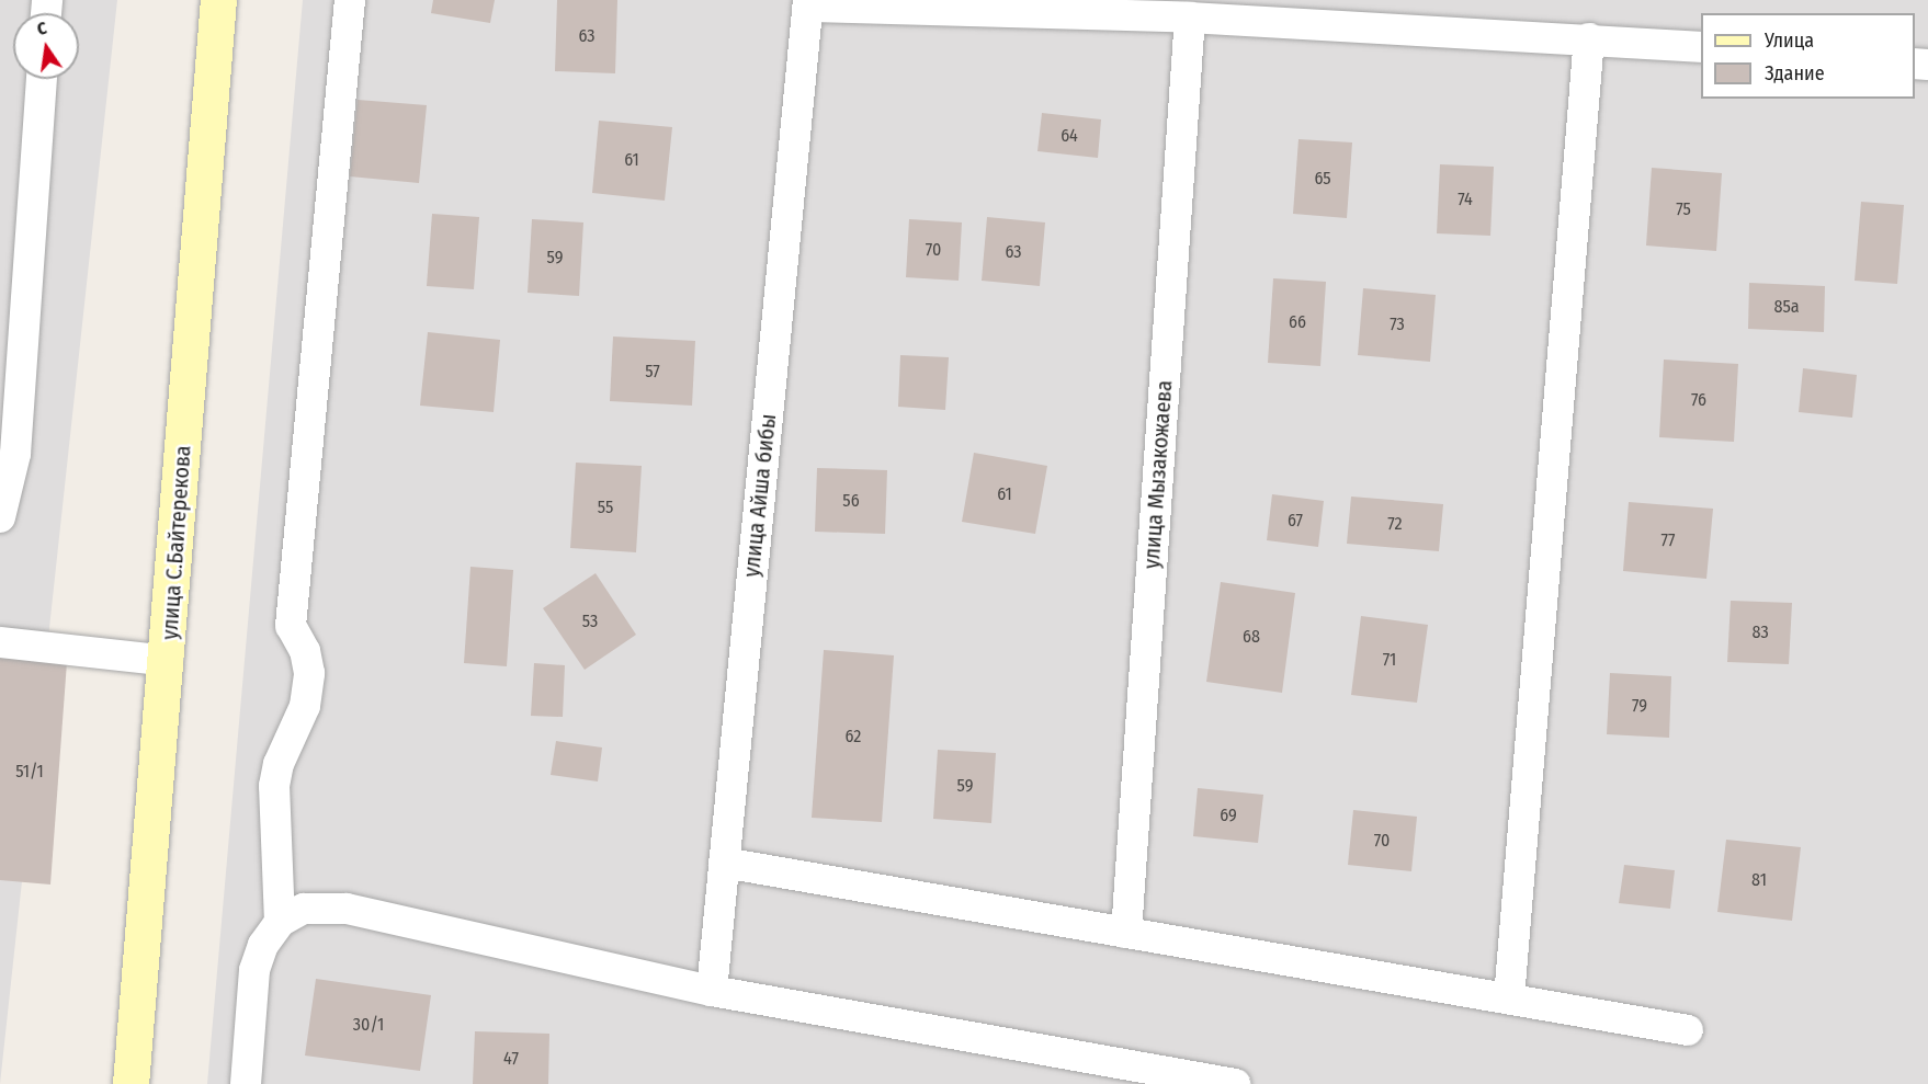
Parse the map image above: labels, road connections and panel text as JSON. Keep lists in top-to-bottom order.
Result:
{
  "streets": {
    "main road": ["улица С.Байтерекова"],
    "street": ["улица Мызакожаева", "улица Айша бибы"]
  },
  "house_numbers": [
    "63",
    "64",
    "61",
    "65",
    "74",
    "75",
    "70",
    "63",
    "59",
    "85а",
    "66",
    "73",
    "57",
    "76",
    "61",
    "56",
    "55",
    "67",
    "72",
    "77",
    "53",
    "83",
    "68",
    "71",
    "79",
    "62",
    "51/1",
    "59",
    "69",
    "70",
    "81",
    "30/1",
    "47"
  ],
  "legend": ["Улица", "Здание"],
  "north": "top"
}
